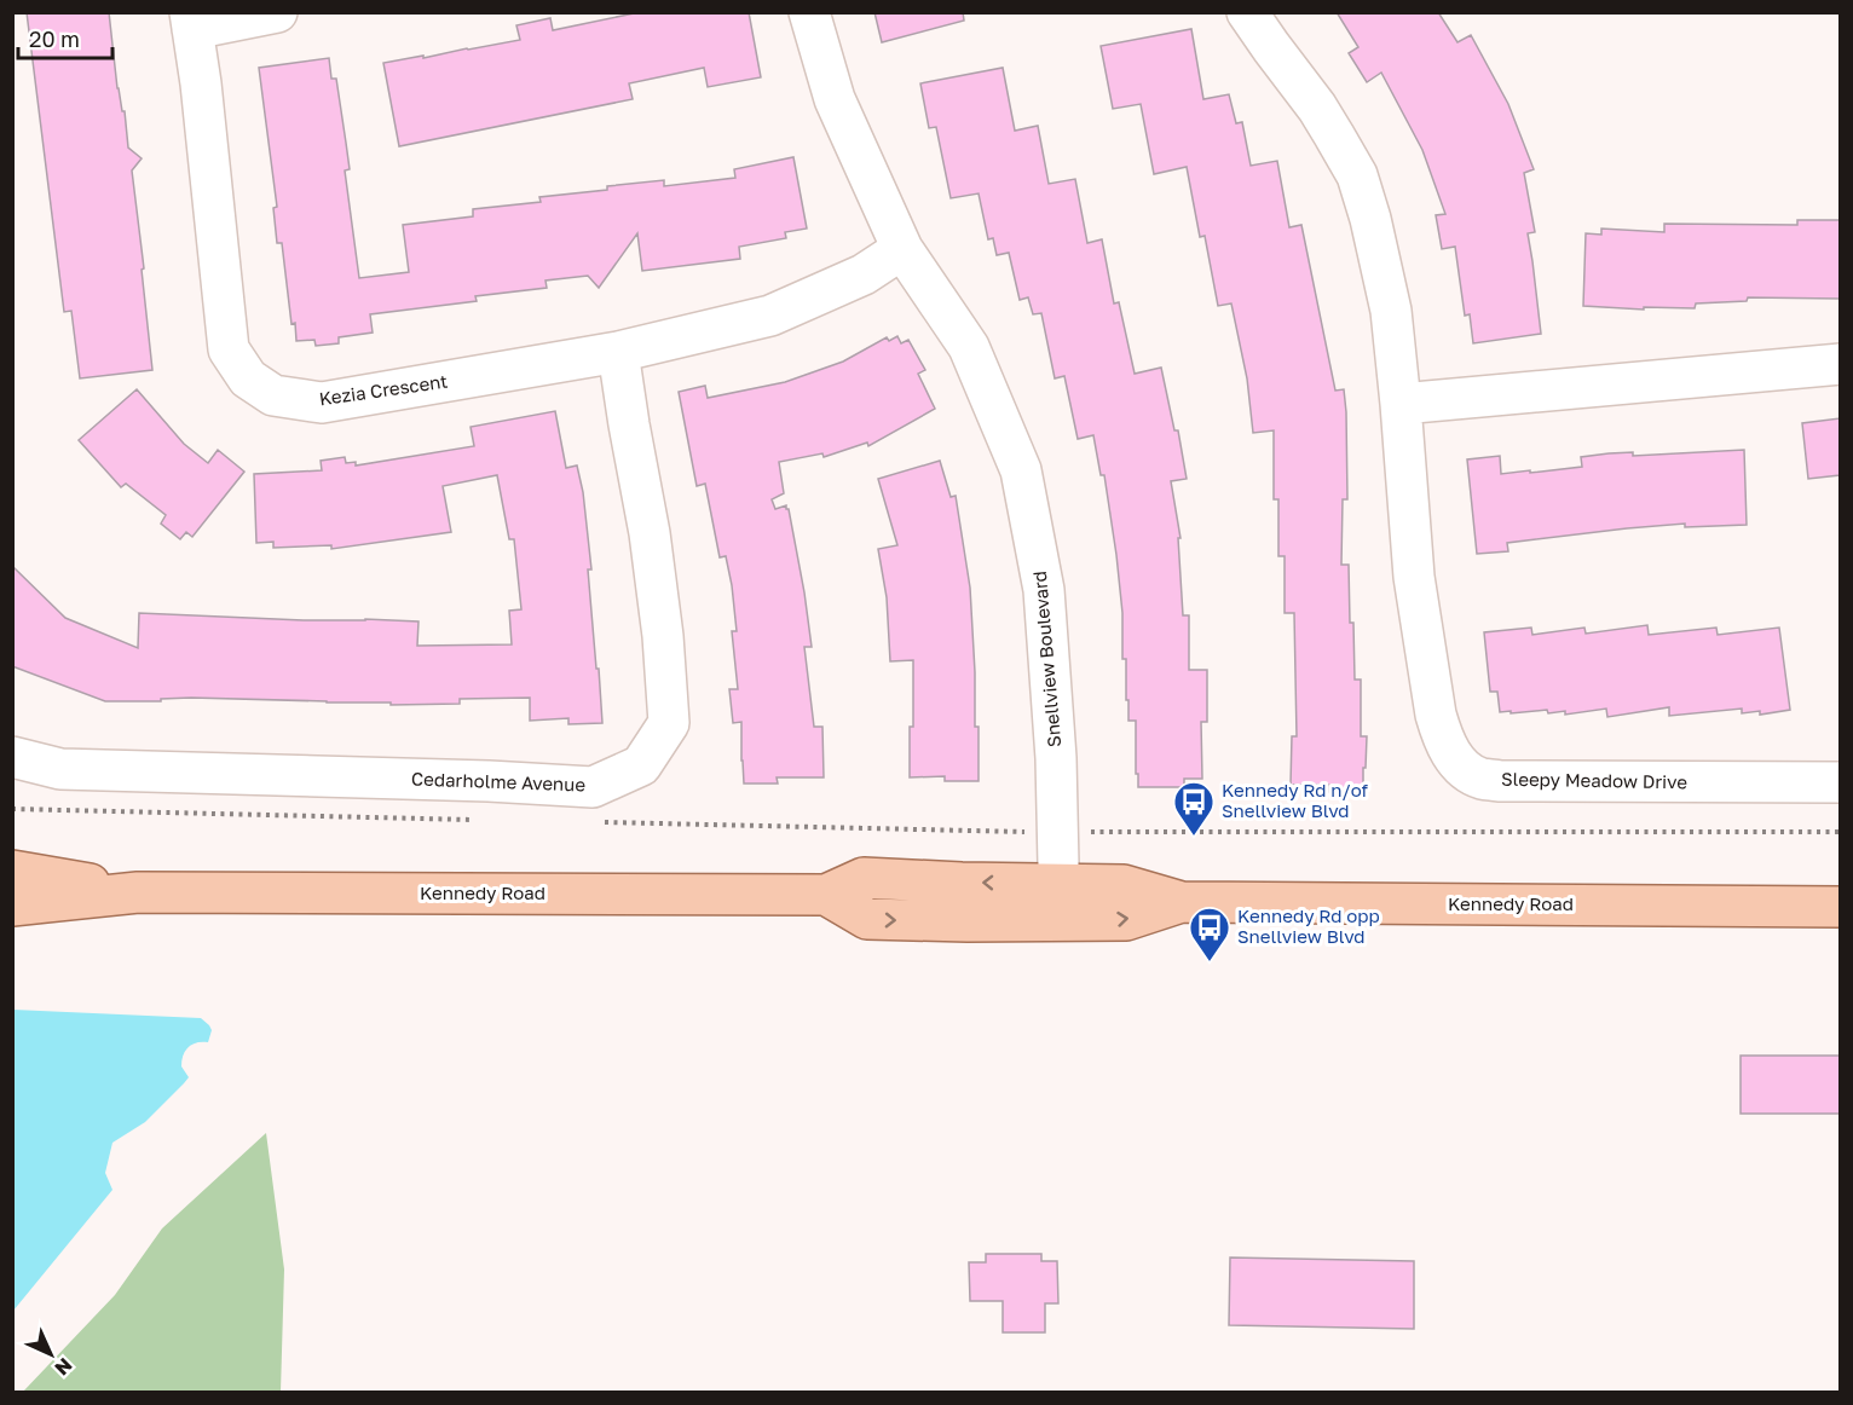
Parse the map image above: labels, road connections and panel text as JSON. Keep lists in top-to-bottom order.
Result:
{
  "streets": {
    "main road": ["Kennedy Road"],
    "street": [
      "Kezia Crescent",
      "Snellview Boulevard",
      "Sleepy Meadow Drive",
      "Cedarholme Avenue"
    ]
  },
  "crossings": [
    ["Kezia Crescent", "Snellview Boulevard"],
    ["Kezia Crescent", "Cedarholme Avenue"],
    ["Snellview Boulevard", "Kennedy Road"]
  ],
  "places": {
    "bus stop": ["Kennedy Rd n/of Snellview Blvd", "Kennedy Rd opp Snellview Blvd"]
  },
  "scale_bar": "20 m",
  "north": "bottom right"
}
